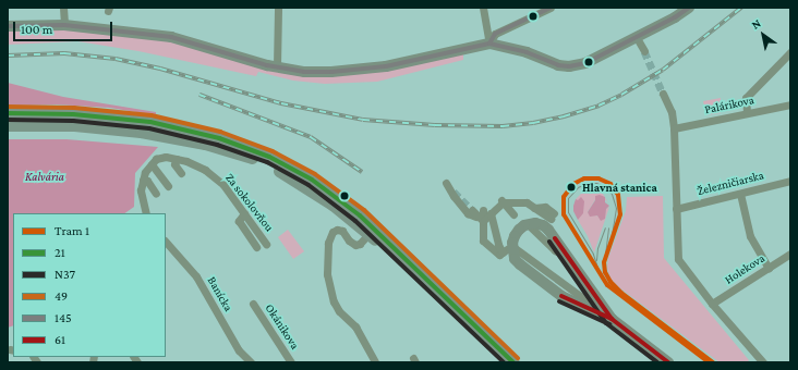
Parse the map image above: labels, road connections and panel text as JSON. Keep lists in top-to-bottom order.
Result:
{
  "streets": {
    "street": [
      "Palárikova",
      "Železničiarska",
      "Za sokolovňou",
      "Holekova",
      "Banícka",
      "Okánikova"
    ]
  },
  "parks": ["Kalvária"],
  "places": ["Hlavná stanica"],
  "lines": [
    "transit line 145",
    "transit line 49",
    "transit line 21",
    "transit line N37",
    "tram line 1",
    "transit line 61"
  ],
  "legend": [
    "Tram 1",
    "21",
    "N37",
    "49",
    "145",
    "61"
  ],
  "scale_bar": "100 m",
  "north": "top left"
}
